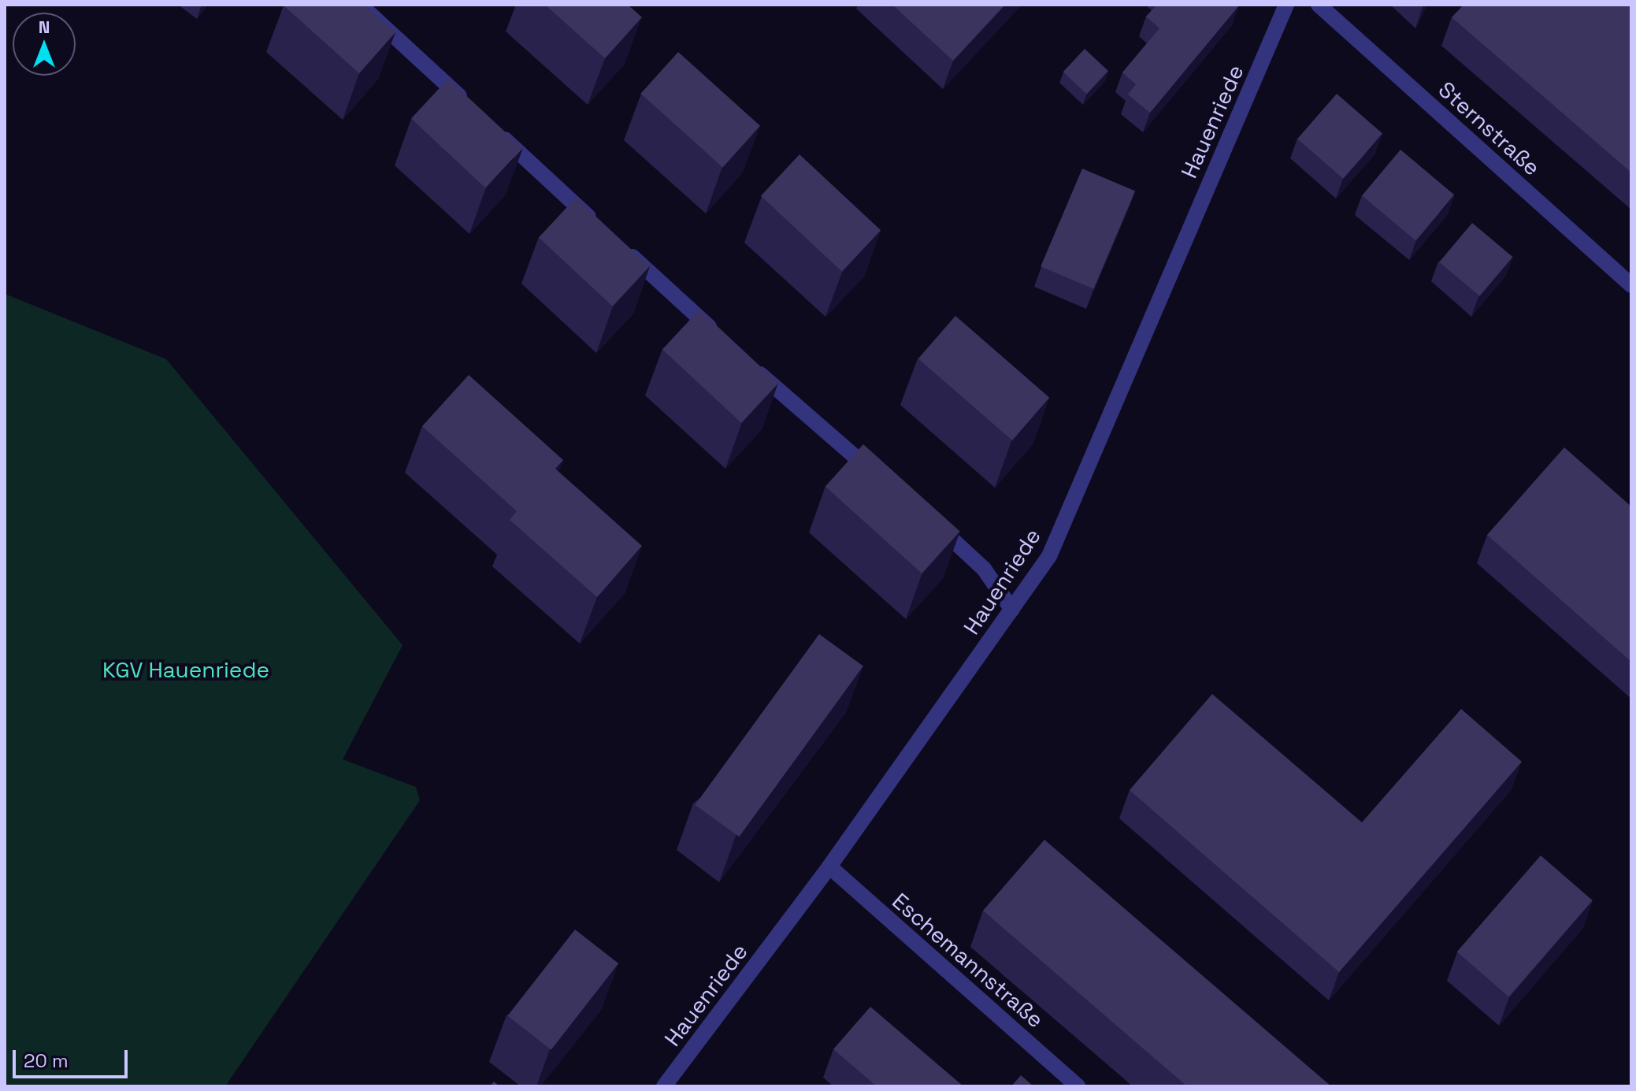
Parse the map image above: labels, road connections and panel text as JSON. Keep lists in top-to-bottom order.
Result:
{
  "streets": {
    "street": ["Hauenriede", "Sternstraße", "Eschemannstraße"]
  },
  "crossings": [
    ["Hauenriede", "Eschemannstraße"]
  ],
  "parks": ["KGV Hauenriede"],
  "scale_bar": "20 m",
  "north": "top"
}
